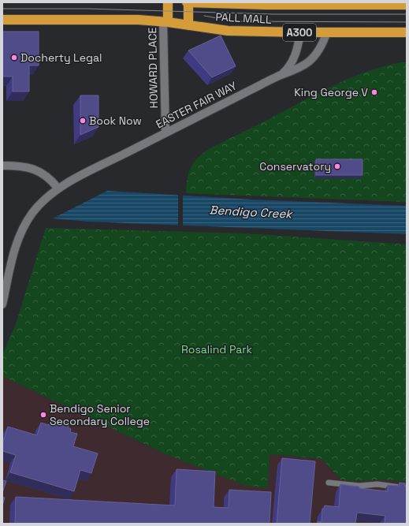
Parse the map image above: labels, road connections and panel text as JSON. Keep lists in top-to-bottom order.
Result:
{
  "streets": {
    "highway": ["PALL MALL", "A300"],
    "street": ["HOWARD PLACE", "EASTER FAIR WAY"]
  },
  "crossings": [
    ["PALL MALL", "A300"],
    ["PALL MALL", "EASTER FAIR WAY"],
    ["A300", "HOWARD PLACE"],
    ["HOWARD PLACE", "EASTER FAIR WAY"]
  ],
  "water": ["Bendigo Creek"],
  "parks": ["Rosalind Park"],
  "places": [
    "Docherty Legal",
    "King George V",
    "Book Now",
    "Conservatory",
    "Bendigo Senior Secondary College"
  ]
}
